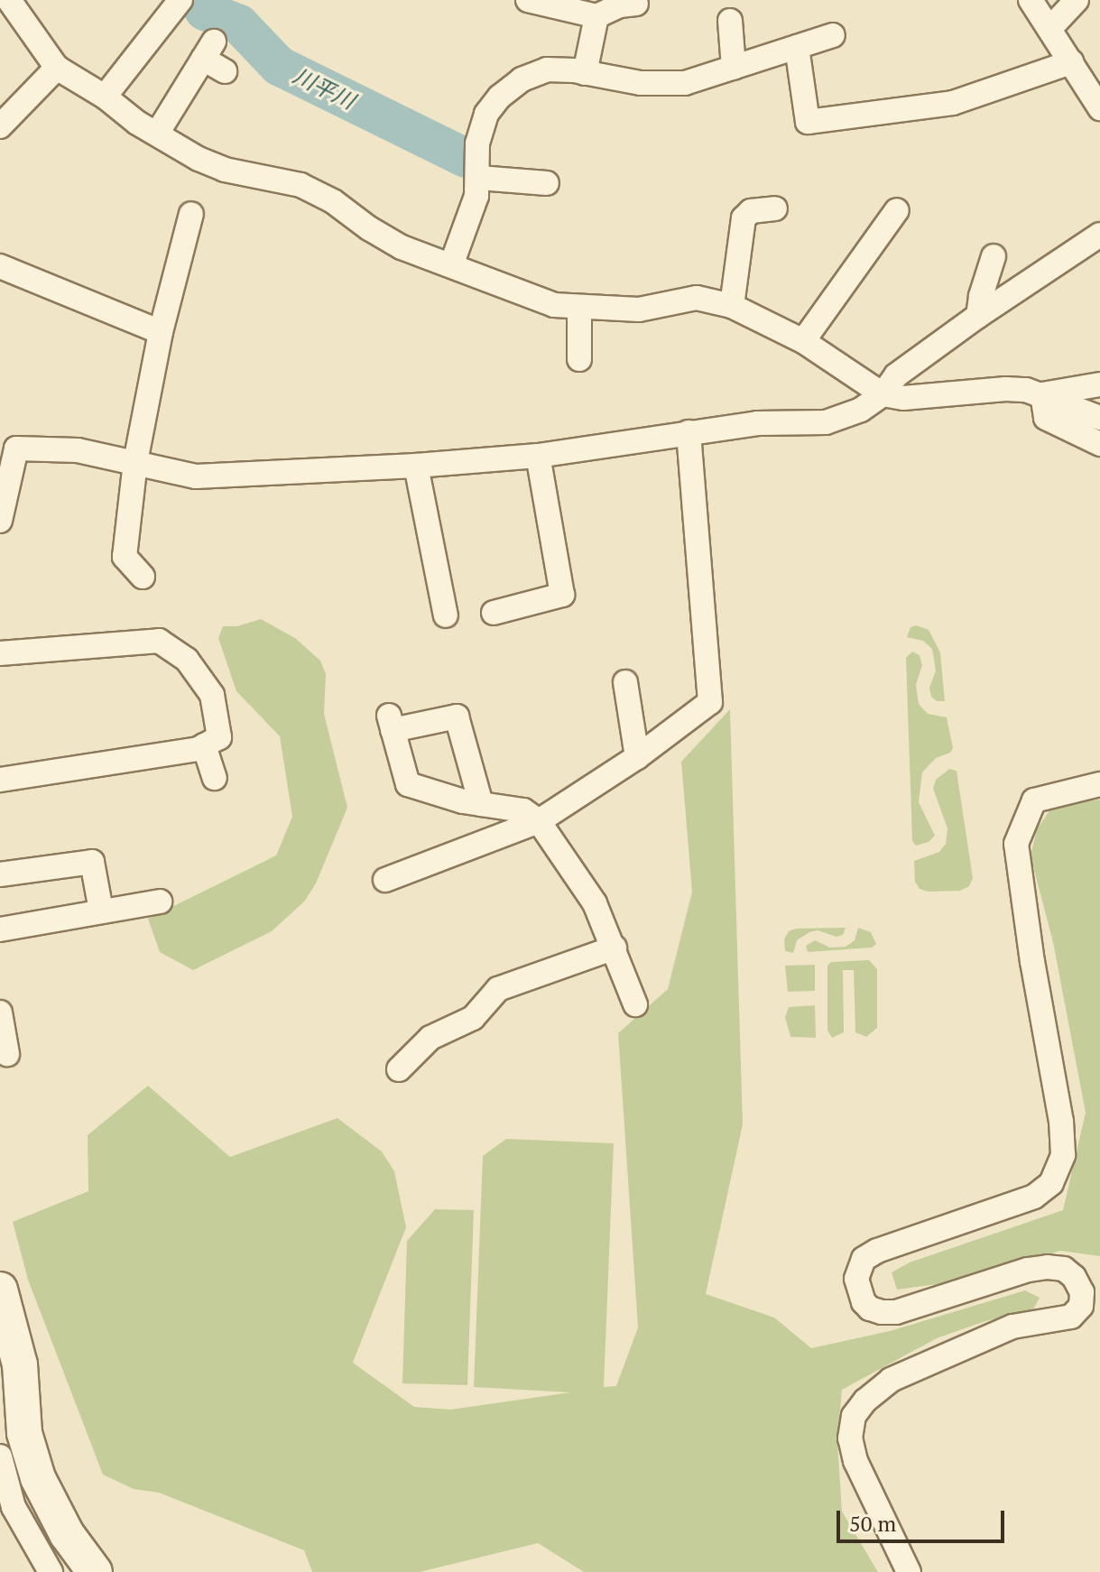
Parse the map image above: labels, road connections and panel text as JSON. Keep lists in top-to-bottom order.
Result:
{
  "water": ["川平川"],
  "scale_bar": "50 m"
}
